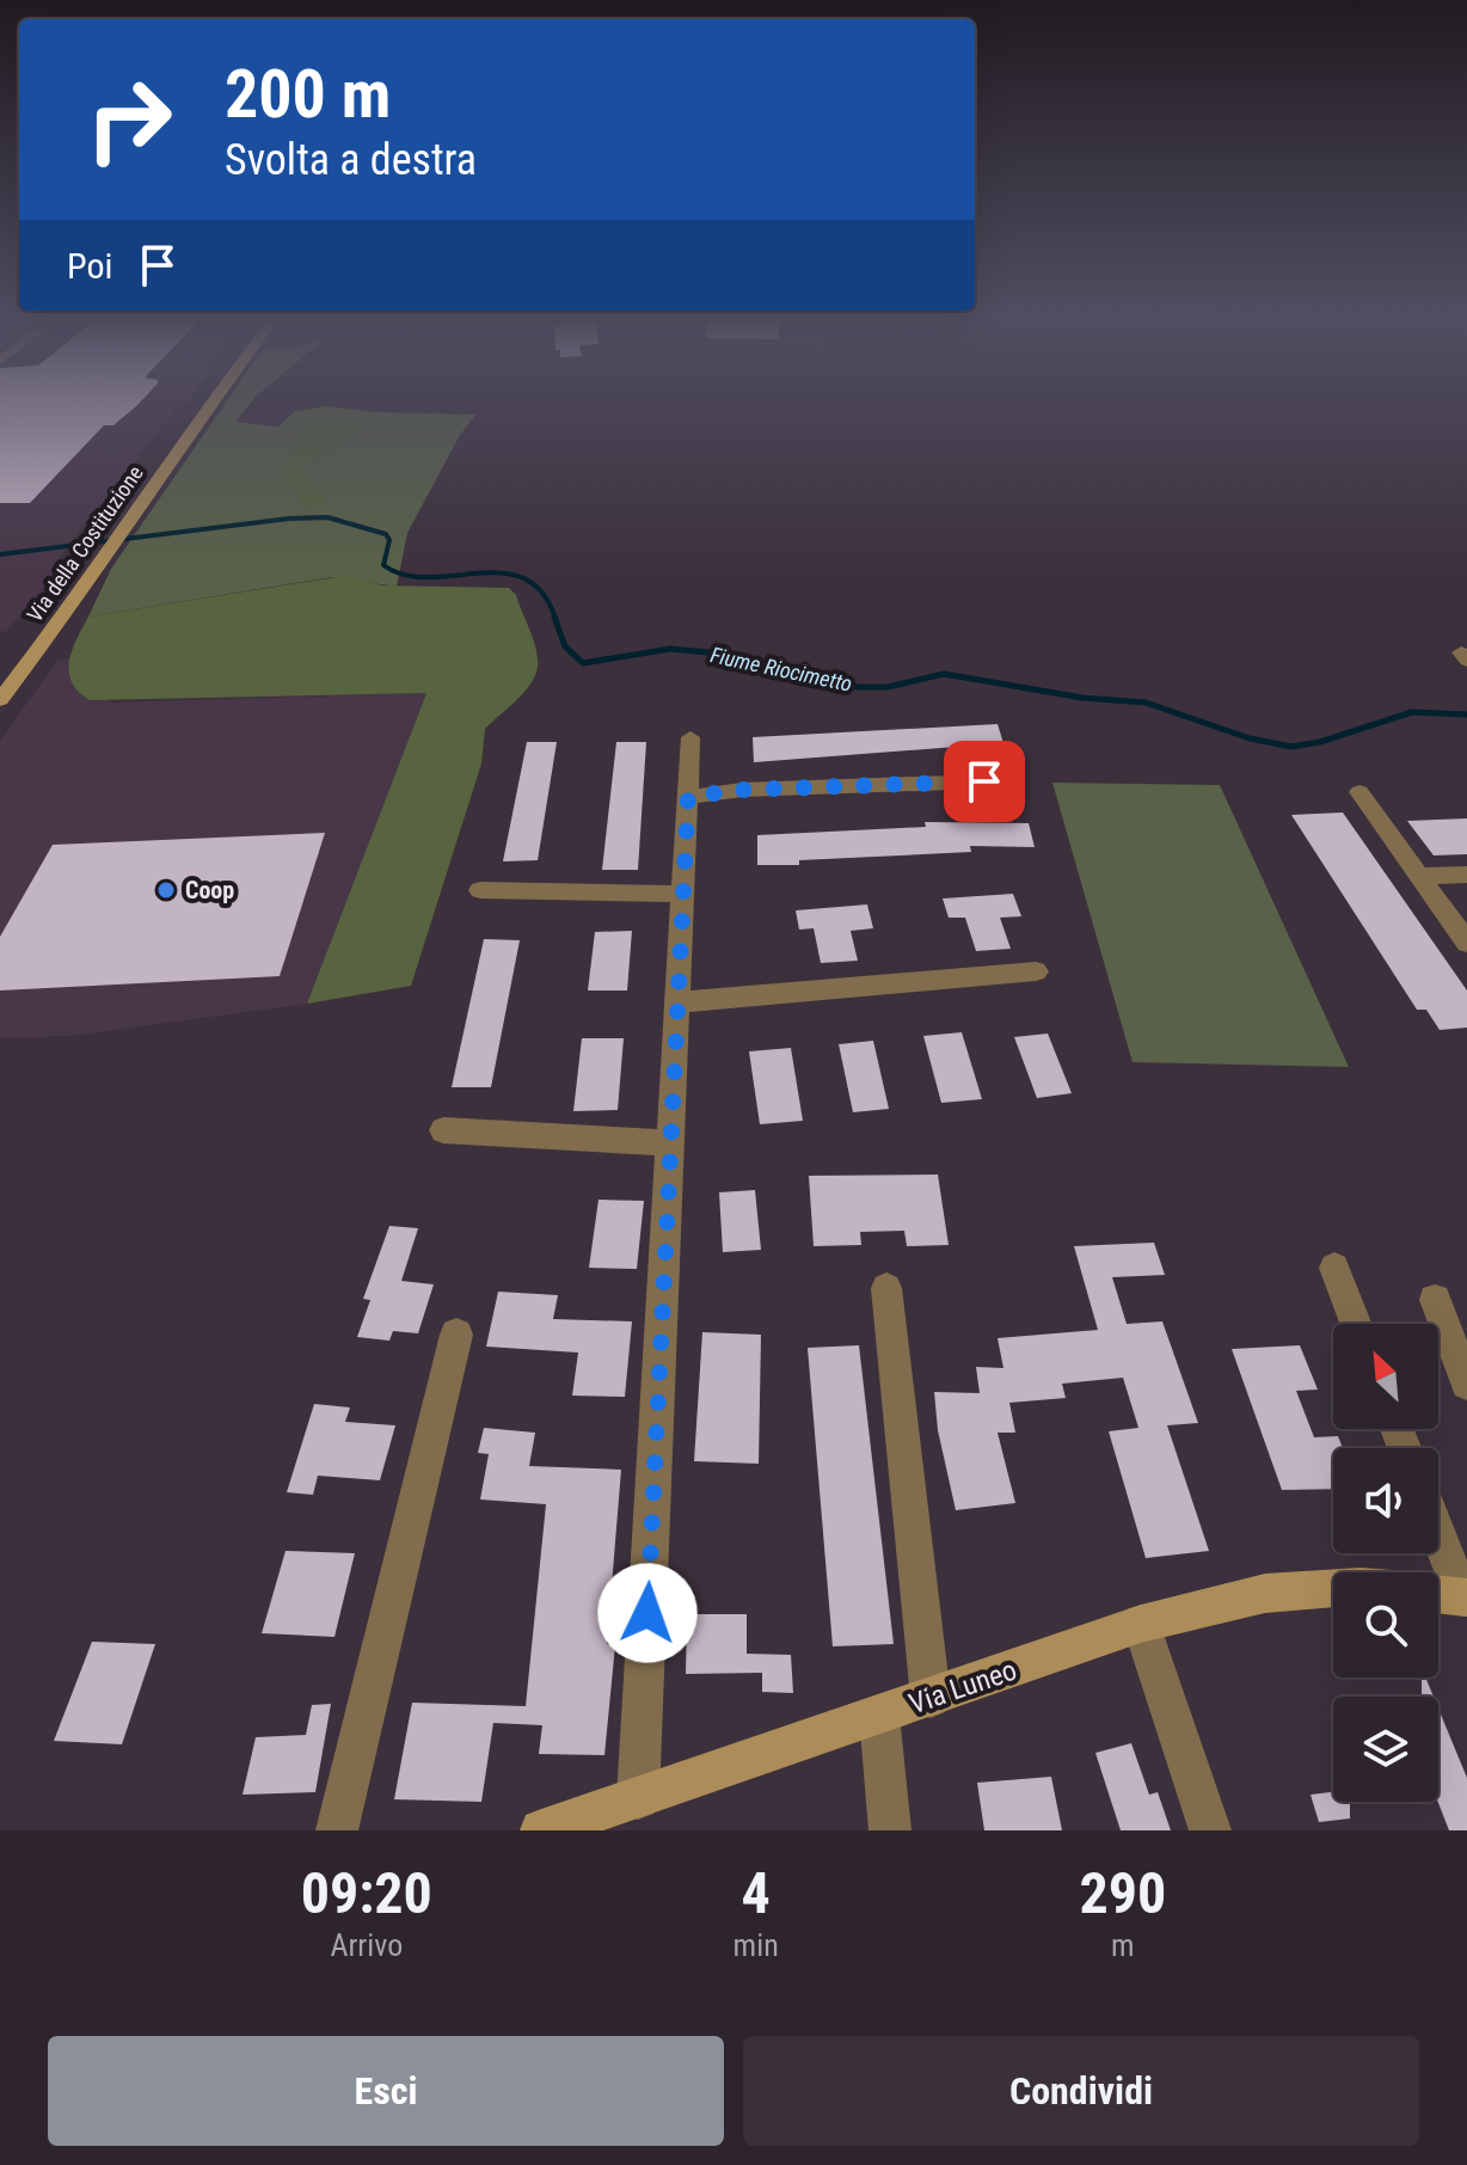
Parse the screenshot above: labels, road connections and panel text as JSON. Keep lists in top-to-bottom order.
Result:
{
  "streets": {
    "main road": ["Via della Costituzione", "Via Luneo"]
  },
  "water": ["Fiume Riocimetto"],
  "places": ["Coop"],
  "north": "top left",
  "page": {
    "turn": ["200 m", "Svolta a destra"],
    "then": "Poi",
    "eta": [
      "09:20",
      "Arrivo",
      "4",
      "min",
      "290",
      "m"
    ],
    "buttons": ["Esci", "Condividi"]
  }
}
